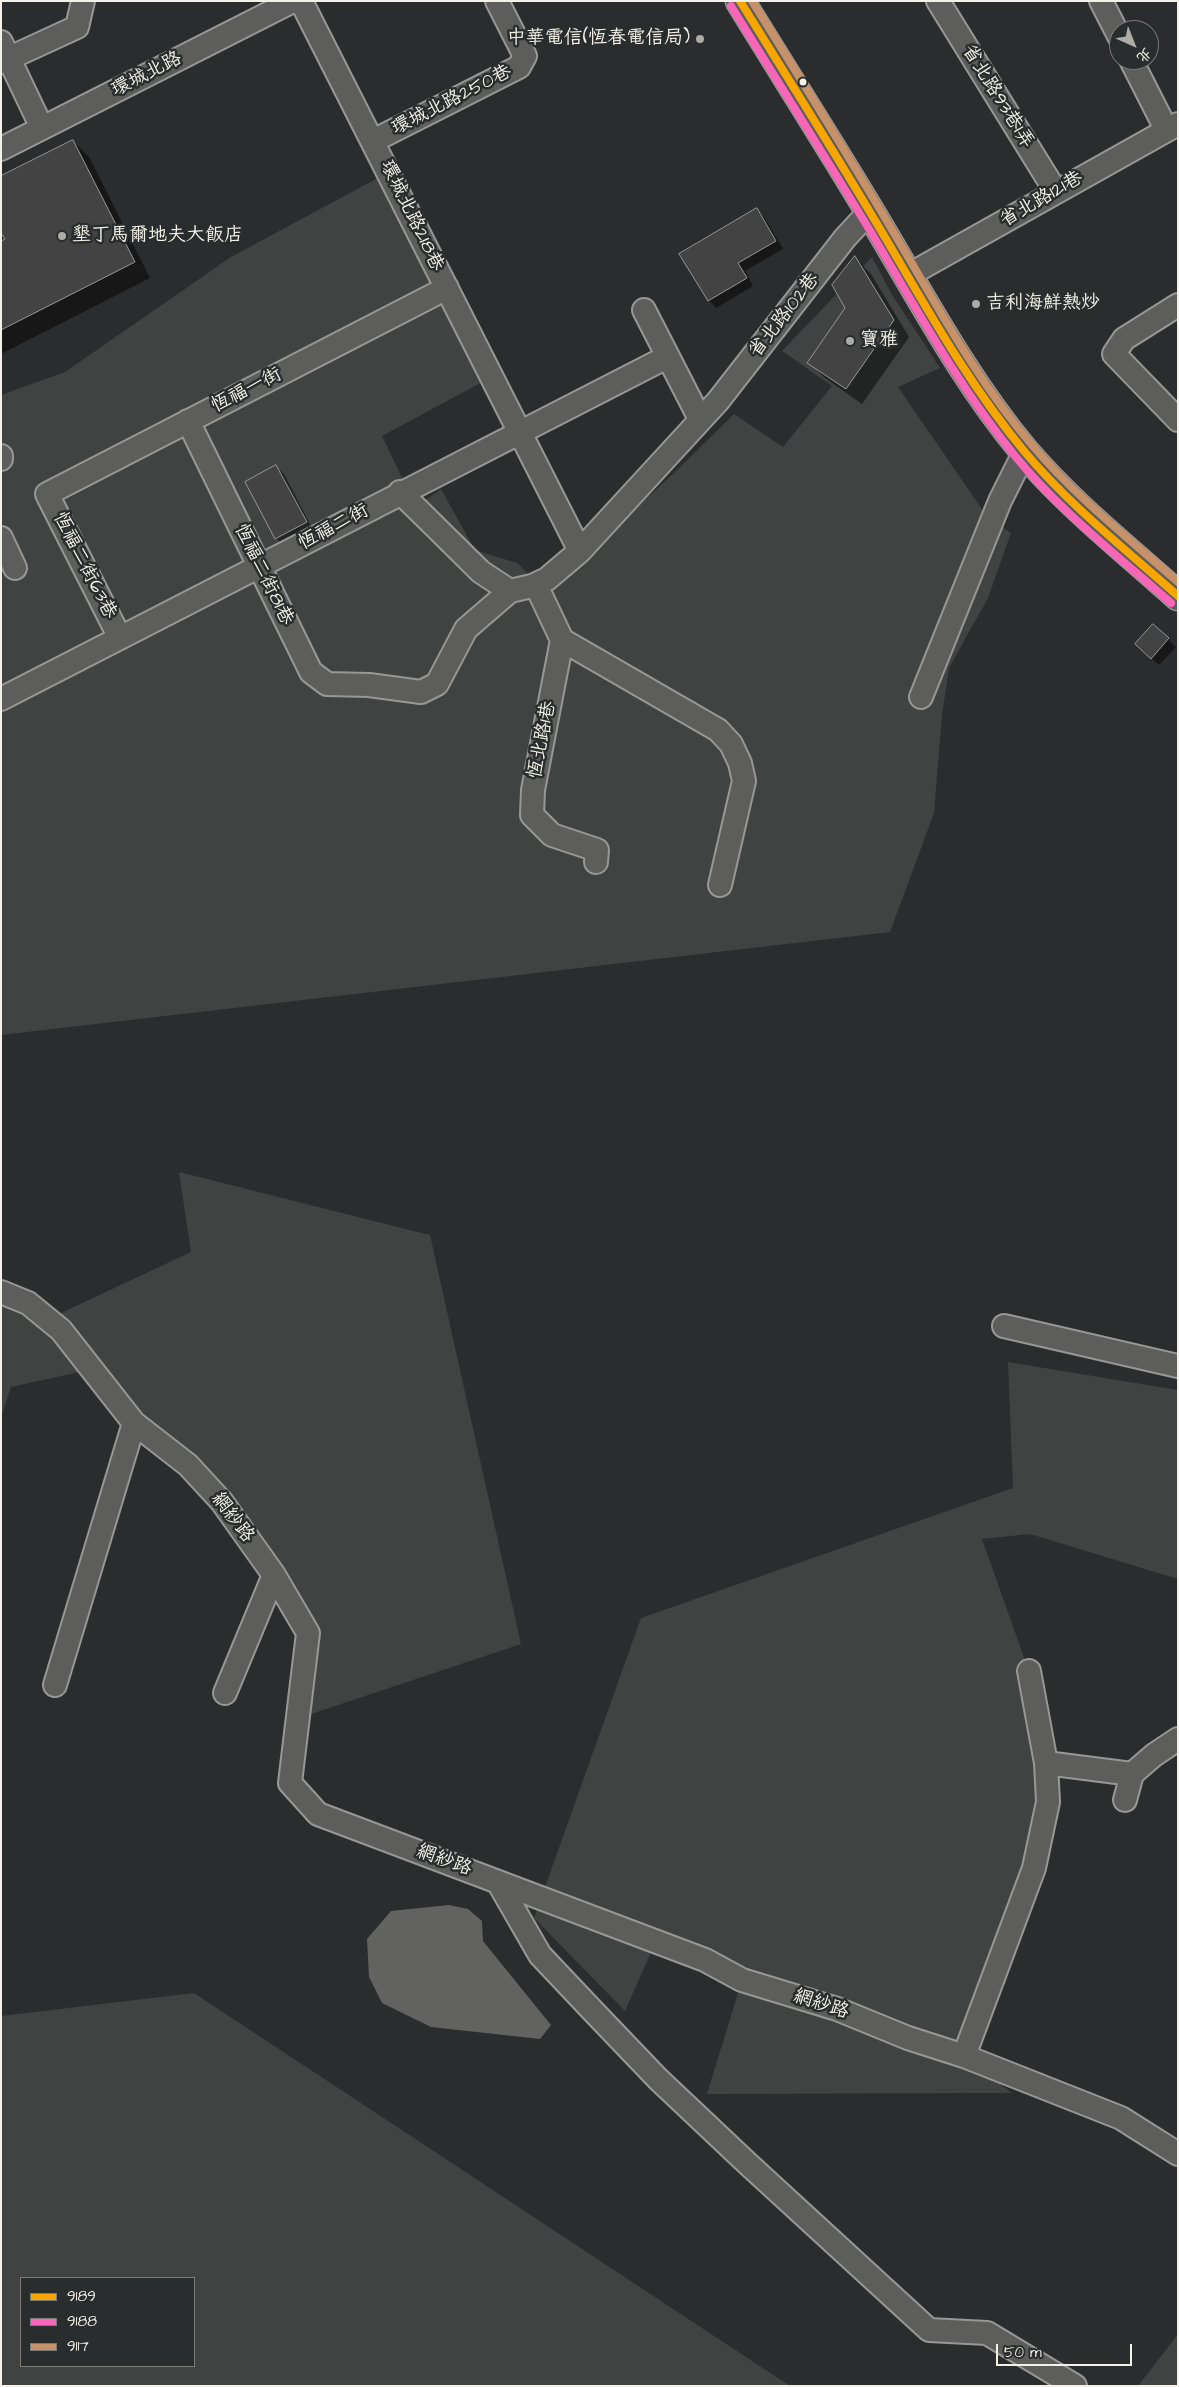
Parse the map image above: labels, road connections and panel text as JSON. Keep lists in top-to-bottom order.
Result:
{
  "streets": {
    "street": [
      "環城北路",
      "省北路93巷1弄",
      "環城北路250巷",
      "省北路121巷",
      "環城北路218巷",
      "省北路102巷",
      "恆福一街",
      "恆福二街",
      "恆福二街63巷",
      "恆福二街81巷",
      "恆北路1巷",
      "網紗路"
    ]
  },
  "crossings": [
    ["省北路93巷1弄", "省北路121巷"],
    ["環城北路250巷", "環城北路218巷"],
    ["環城北路218巷", "恆福一街"],
    ["環城北路218巷", "恆福二街"],
    ["恆福一街", "恆福二街63巷"],
    ["恆福一街", "恆福二街81巷"],
    ["恆福二街", "恆福二街63巷"],
    ["恆福二街", "恆福二街81巷"]
  ],
  "places": [
    "中華電信(恆春電信局)",
    "墾丁馬爾地夫大飯店",
    "吉利海鮮熱炒",
    "寶雅"
  ],
  "lines": ["transit line 9189", "transit line 9117", "transit line 9188"],
  "legend": ["9189", "9188", "9117"],
  "scale_bar": "50 m",
  "north": "bottom right"
}
